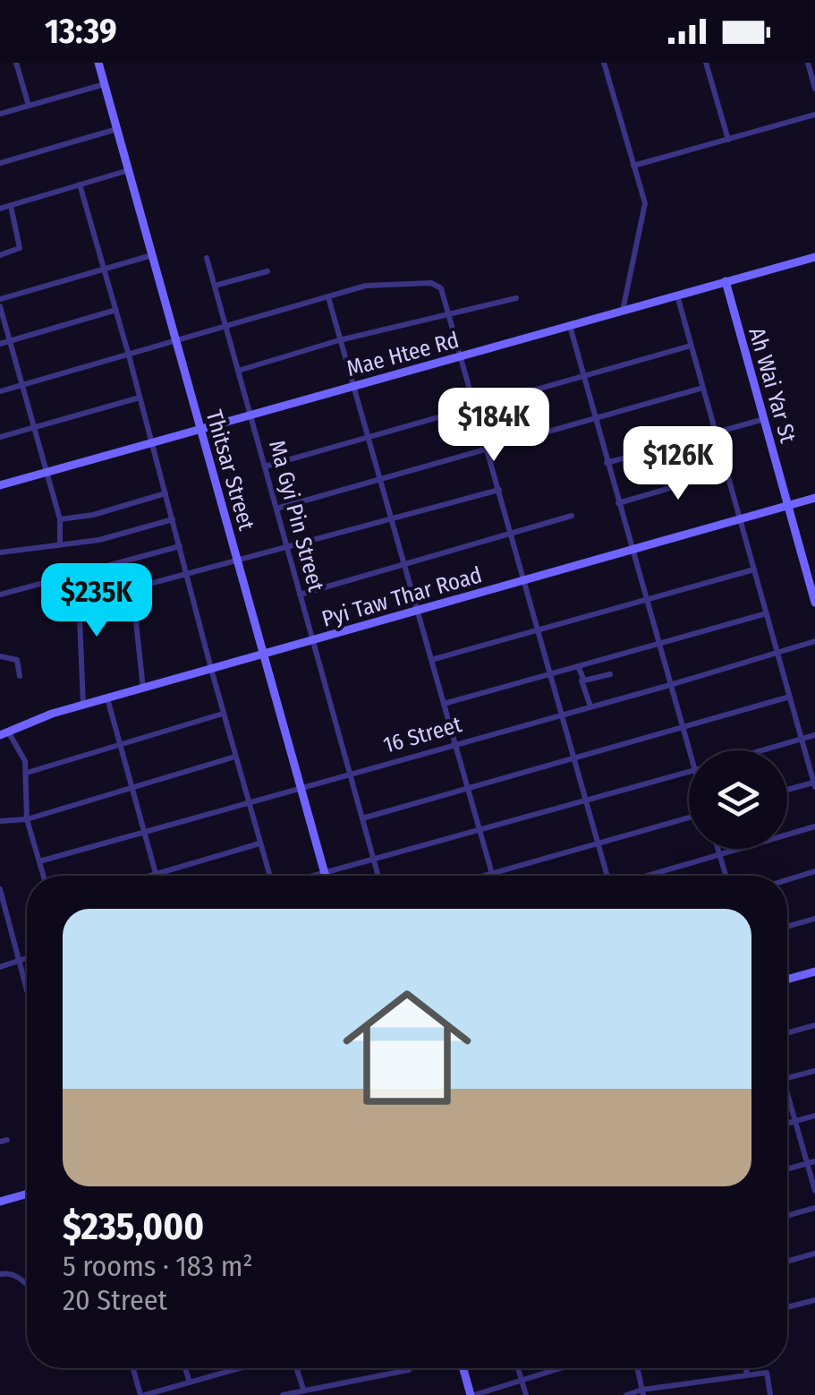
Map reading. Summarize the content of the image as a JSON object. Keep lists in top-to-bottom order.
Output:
{
  "streets": {
    "street": [
      "Mae Htee Rd",
      "Ah Wai Yar St",
      "Thitsar Street",
      "Ma Gyi Pin Street",
      "Pyi Taw Thar Road",
      "16 Street"
    ]
  },
  "crossings": [
    ["Mae Htee Rd", "Ah Wai Yar St"],
    ["Mae Htee Rd", "Thitsar Street"],
    ["Mae Htee Rd", "Ma Gyi Pin Street"],
    ["Ah Wai Yar St", "Pyi Taw Thar Road"],
    ["Thitsar Street", "Pyi Taw Thar Road"],
    ["Thitsar Street", "16 Street"],
    ["Ma Gyi Pin Street", "Pyi Taw Thar Road"],
    ["Ma Gyi Pin Street", "16 Street"]
  ],
  "page": {
    "status": "13:39",
    "price": ["$184K", "$126K", "$235K"],
    "list": [
      {
        "name": "$235,000",
        "note": "5 rooms · 183 m² · 20 Street"
      }
    ]
  }
}
